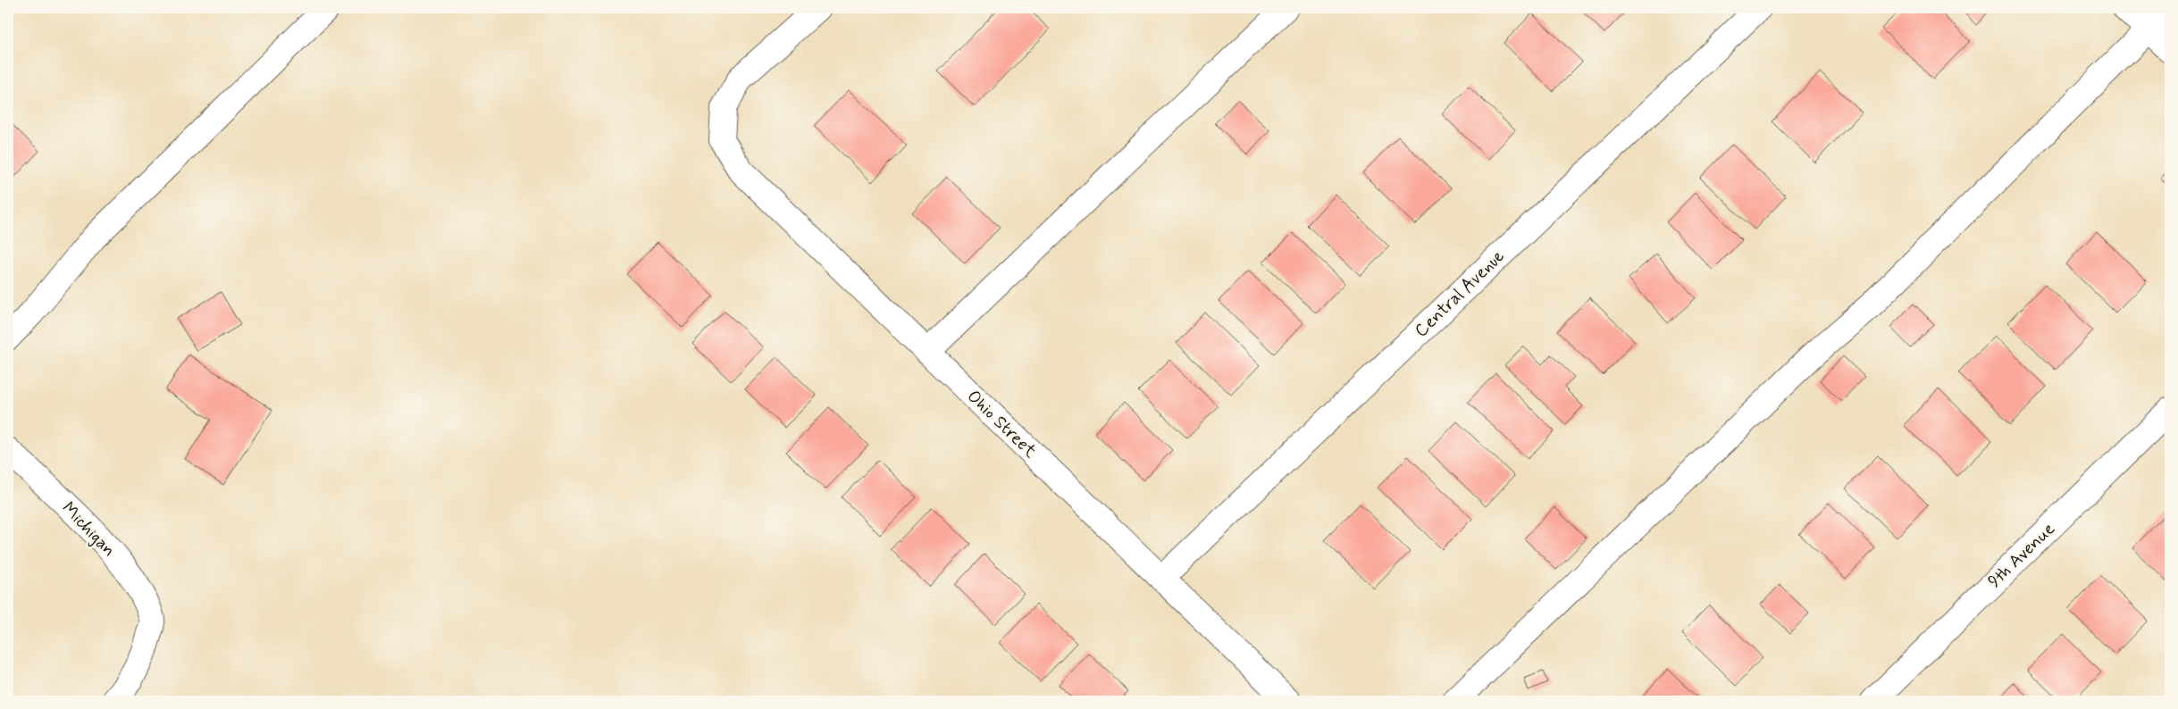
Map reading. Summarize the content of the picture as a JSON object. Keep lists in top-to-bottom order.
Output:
{
  "streets": {
    "street": [
      "Central Avenue",
      "Ohio Street",
      "Michigan",
      "9th Avenue"
    ]
  },
  "crossings": [
    ["Central Avenue", "Ohio Street"]
  ]
}
